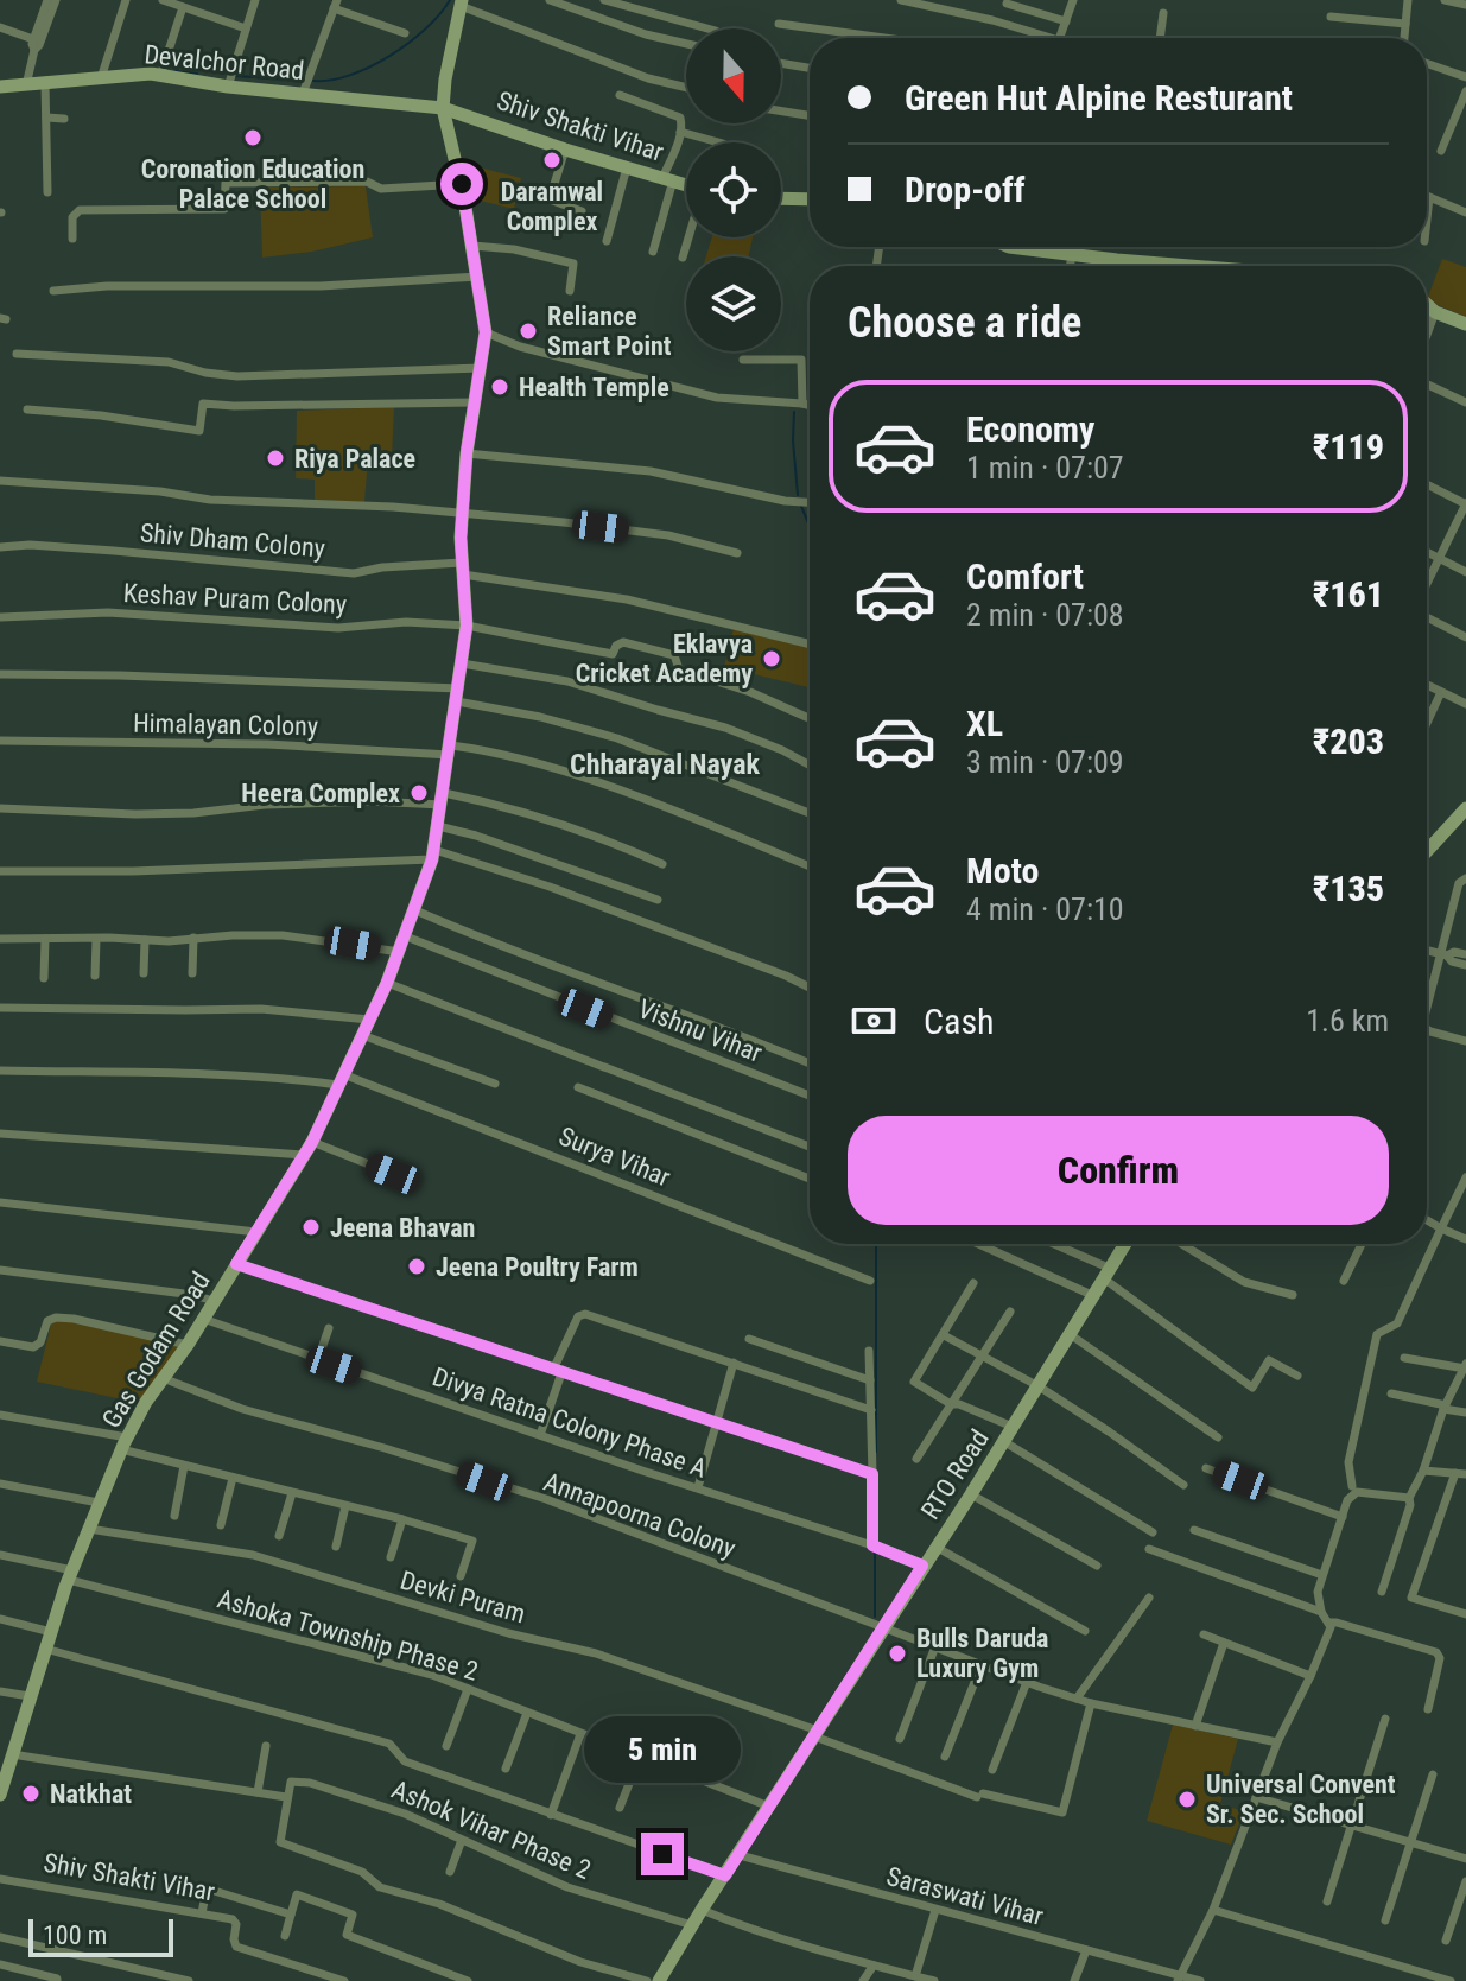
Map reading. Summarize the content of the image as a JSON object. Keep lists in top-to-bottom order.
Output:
{
  "streets": {
    "main road": [
      "Devalchor Road",
      "Shiv Shakti Vihar",
      "Gas Godam Road",
      "RTO Road"
    ],
    "street": [
      "Shiv Dham Colony",
      "Keshav Puram Colony",
      "Himalayan Colony",
      "Vishnu Vihar",
      "Surya Vihar",
      "Divya Ratna Colony Phase A",
      "Annapoorna Colony",
      "Devki Puram",
      "Ashoka Township Phase 2",
      "Ashok Vihar Phase 2",
      "Saraswati Vihar"
    ]
  },
  "crossings": [
    ["Devalchor Road", "Shiv Shakti Vihar"],
    ["Devalchor Road", "Gas Godam Road"],
    ["Shiv Shakti Vihar", "Gas Godam Road"],
    ["Shiv Dham Colony", "Gas Godam Road"],
    ["Keshav Puram Colony", "Gas Godam Road"],
    ["Himalayan Colony", "Gas Godam Road"],
    ["Vishnu Vihar", "Gas Godam Road"],
    ["Surya Vihar", "Gas Godam Road"],
    ["Gas Godam Road", "Divya Ratna Colony Phase A"],
    ["Gas Godam Road", "Annapoorna Colony"],
    ["Gas Godam Road", "Devki Puram"],
    ["Gas Godam Road", "Ashoka Township Phase 2"],
    ["Divya Ratna Colony Phase A", "RTO Road"],
    ["RTO Road", "Annapoorna Colony"],
    ["RTO Road", "Devki Puram"],
    ["RTO Road", "Ashoka Township Phase 2"],
    ["RTO Road", "Ashok Vihar Phase 2"],
    ["RTO Road", "Saraswati Vihar"]
  ],
  "districts": ["Chharayal Nayak"],
  "places": [
    "Coronation Education Palace School",
    "Daramwal Complex",
    "Reliance Smart Point",
    "Health Temple",
    "Riya Palace",
    "Eklavya Cricket Academy",
    "Heera Complex",
    "Jeena Bhavan",
    "Jeena Poultry Farm",
    "Bulls Daruda Luxury Gym",
    "Natkhat",
    "Universal Convent Sr. Sec. School"
  ],
  "scale_bar": "100 m",
  "north": "bottom",
  "page": {
    "banner": ["Green Hut Alpine Resturant", "Drop-off"],
    "heading": "Choose a ride",
    "list": [
      {
        "name": "Economy",
        "note": "1 min · 07:07",
        "value": "₹119"
      },
      {
        "name": "Comfort",
        "note": "2 min · 07:08",
        "value": "₹161"
      },
      {
        "name": "XL",
        "note": "3 min · 07:09",
        "value": "₹203"
      },
      {
        "name": "Moto",
        "note": "4 min · 07:10",
        "value": "₹135"
      }
    ],
    "pay": ["Cash", "1.6 km"],
    "buttons": "Confirm",
    "bubble": "5 min",
    "scale": "100 m"
  }
}
